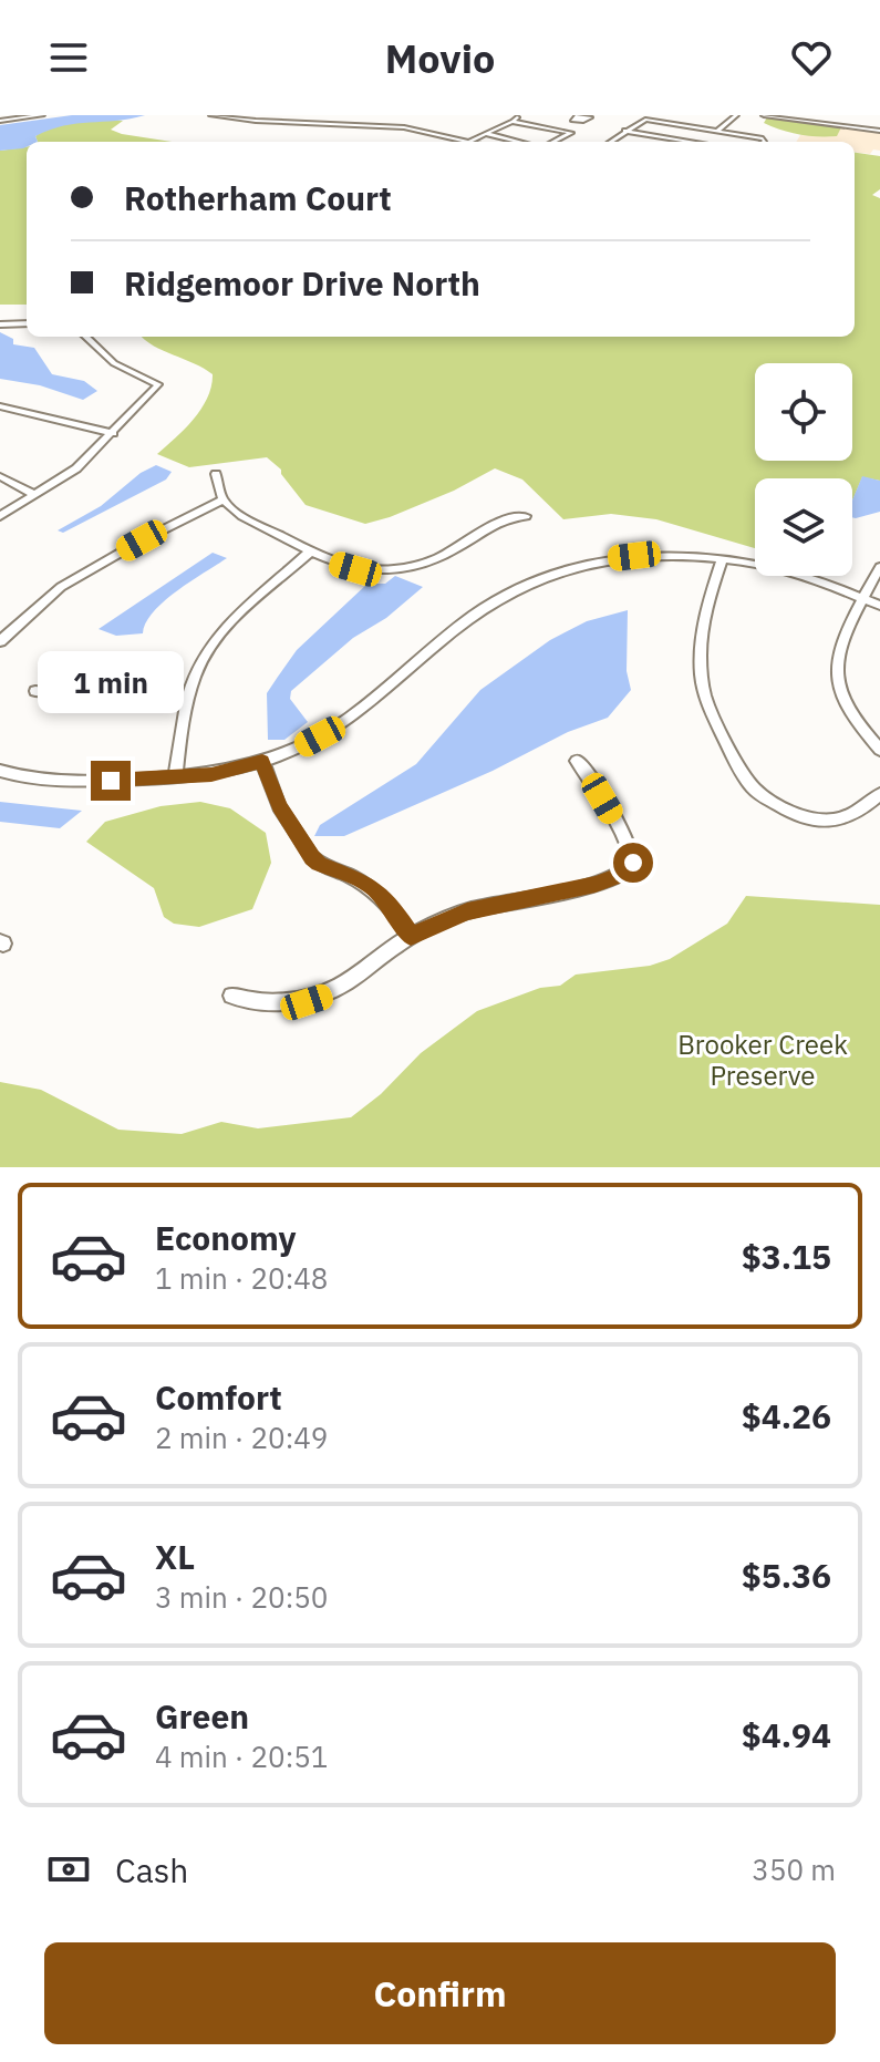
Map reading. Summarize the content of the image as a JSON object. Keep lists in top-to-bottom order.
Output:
{
  "parks": ["Brooker Creek Preserve"],
  "page": {
    "header": "Movio",
    "banner": ["Rotherham Court", "Ridgemoor Drive North"],
    "bubble": "1 min",
    "list": [
      {
        "name": "Economy",
        "note": "1 min · 20:48",
        "value": "$3.15"
      },
      {
        "name": "Comfort",
        "note": "2 min · 20:49",
        "value": "$4.26"
      },
      {
        "name": "XL",
        "note": "3 min · 20:50",
        "value": "$5.36"
      },
      {
        "name": "Green",
        "note": "4 min · 20:51",
        "value": "$4.94"
      }
    ],
    "pay": ["Cash", "350 m"],
    "buttons": "Confirm"
  }
}
